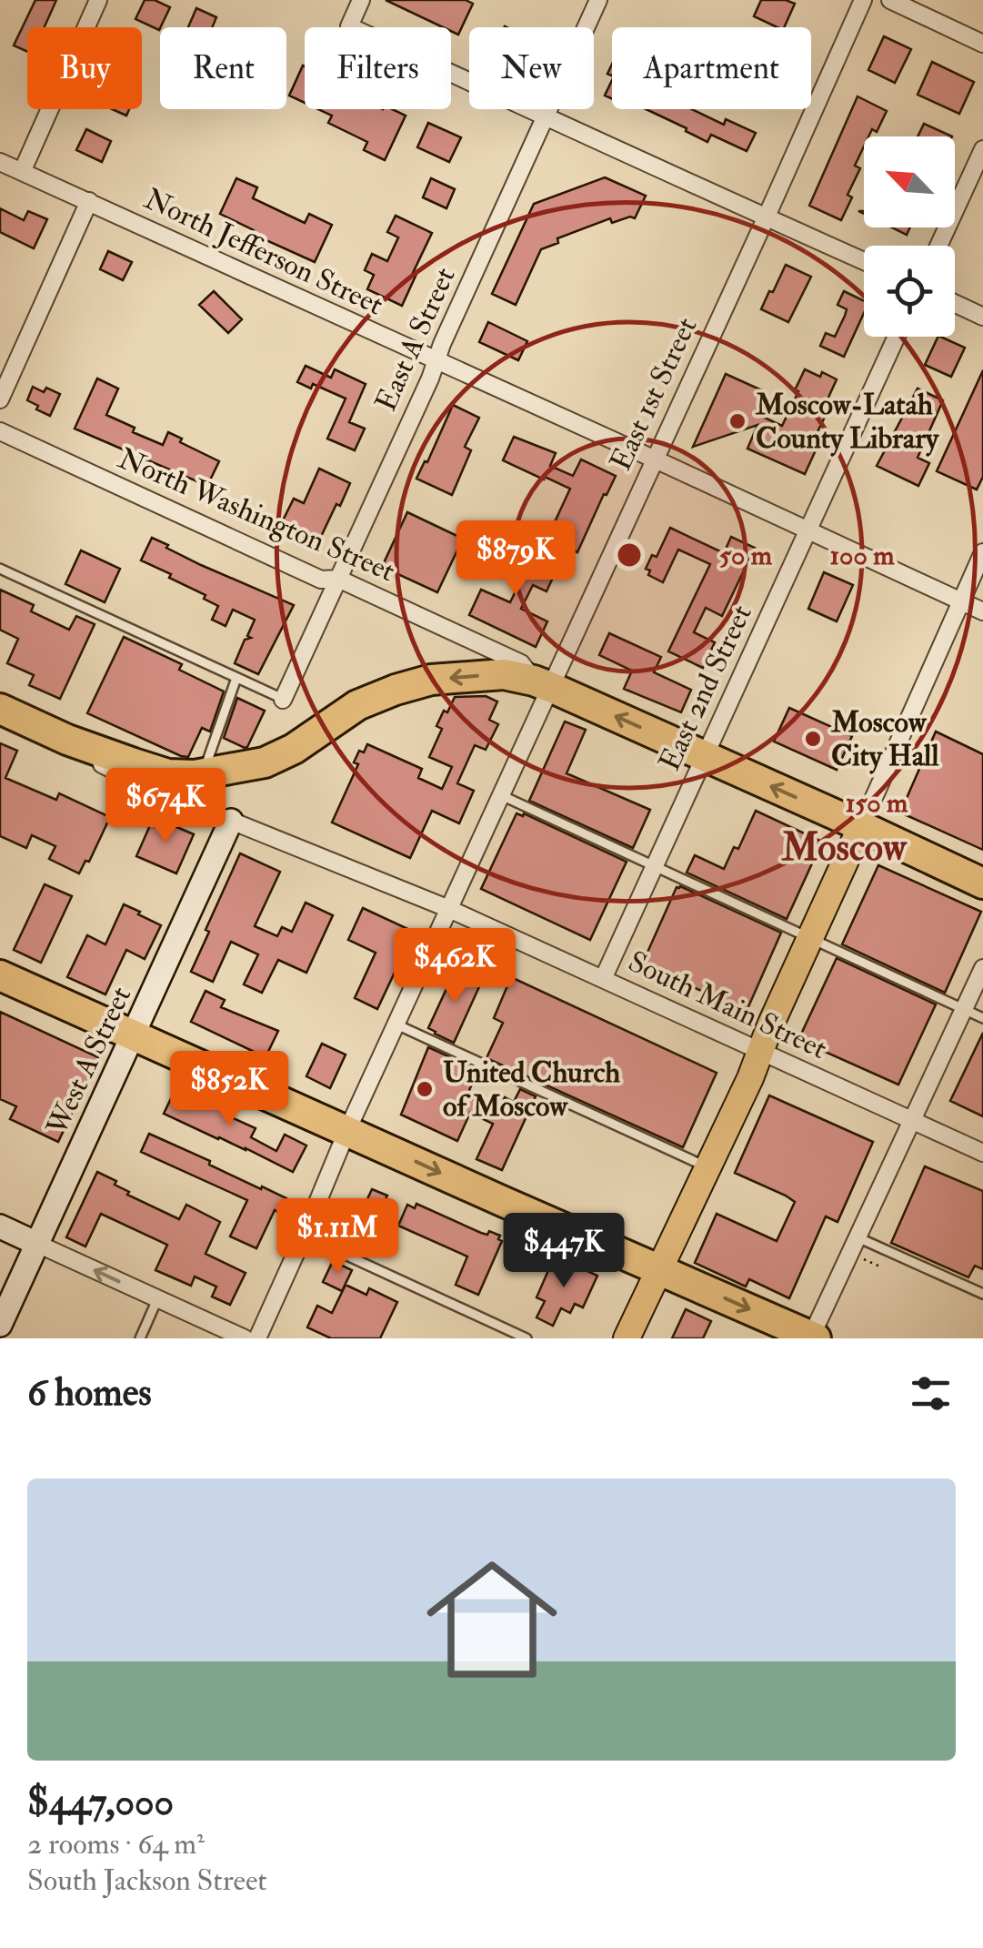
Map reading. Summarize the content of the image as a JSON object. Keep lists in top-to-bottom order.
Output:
{
  "streets": {
    "street": [
      "North Jefferson Street",
      "East A Street",
      "East 1st Street",
      "North Washington Street",
      "East 2nd Street",
      "South Main Street",
      "West A Street"
    ]
  },
  "crossings": [
    ["North Jefferson Street", "East A Street"],
    ["North Jefferson Street", "East 1st Street"],
    ["North Jefferson Street", "East 2nd Street"],
    ["East A Street", "North Washington Street"],
    ["East 1st Street", "North Washington Street"],
    ["East 1st Street", "South Main Street"],
    ["East 2nd Street", "South Main Street"],
    ["South Main Street", "West A Street"]
  ],
  "districts": ["Moscow"],
  "places": ["Moscow-Latah County Library", "Moscow City Hall", "United Church of Moscow"],
  "north": "top left",
  "page": {
    "chip": [
      "Buy",
      "Rent",
      "Filters",
      "New",
      "Apartment"
    ],
    "price": [
      "$879K",
      "$674K",
      "$462K",
      "$852K",
      "$1.11M",
      "$447K"
    ],
    "heading": "6 homes",
    "list": [
      {
        "name": "$447,000",
        "note": "2 rooms · 64 m² · South Jackson Street"
      }
    ]
  },
  "rings": ["50 m", "100 m", "150 m"]
}
